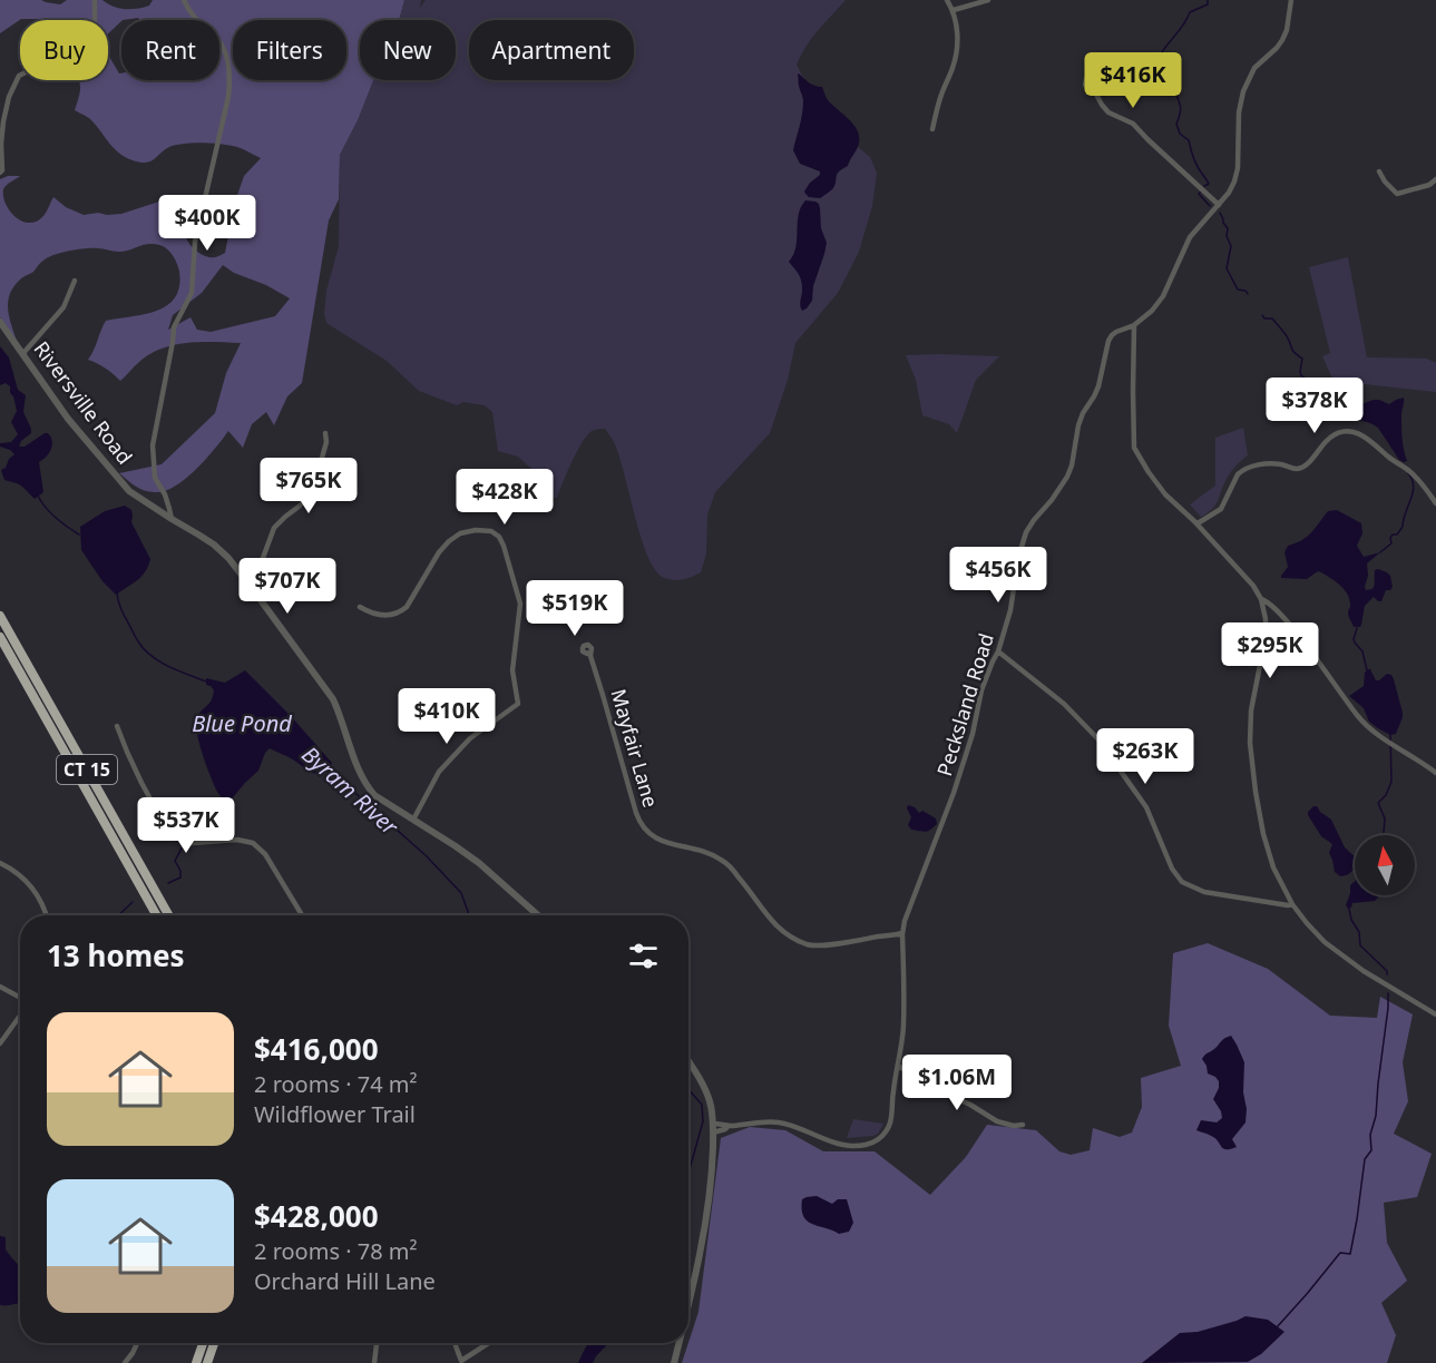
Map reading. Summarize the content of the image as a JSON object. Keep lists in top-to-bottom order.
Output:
{
  "streets": {
    "highway": ["CT 15"],
    "street": ["Riversville Road", "Pecksland Road", "Mayfair Lane"]
  },
  "crossings": [
    ["Pecksland Road", "Mayfair Lane"]
  ],
  "water": ["Blue Pond", "Byram River"],
  "north": "top",
  "page": {
    "chip": [
      "Buy",
      "Rent",
      "Filters",
      "New",
      "Apartment"
    ],
    "price": [
      "$416K",
      "$400K",
      "$378K",
      "$765K",
      "$428K",
      "$456K",
      "$707K",
      "$519K",
      "$295K",
      "$410K",
      "$263K",
      "$537K",
      "$1.06M"
    ],
    "heading": "13 homes",
    "list": [
      {
        "name": "$416,000",
        "note": "2 rooms · 74 m² · Wildflower Trail"
      },
      {
        "name": "$428,000",
        "note": "2 rooms · 78 m² · Orchard Hill Lane"
      }
    ]
  }
}
